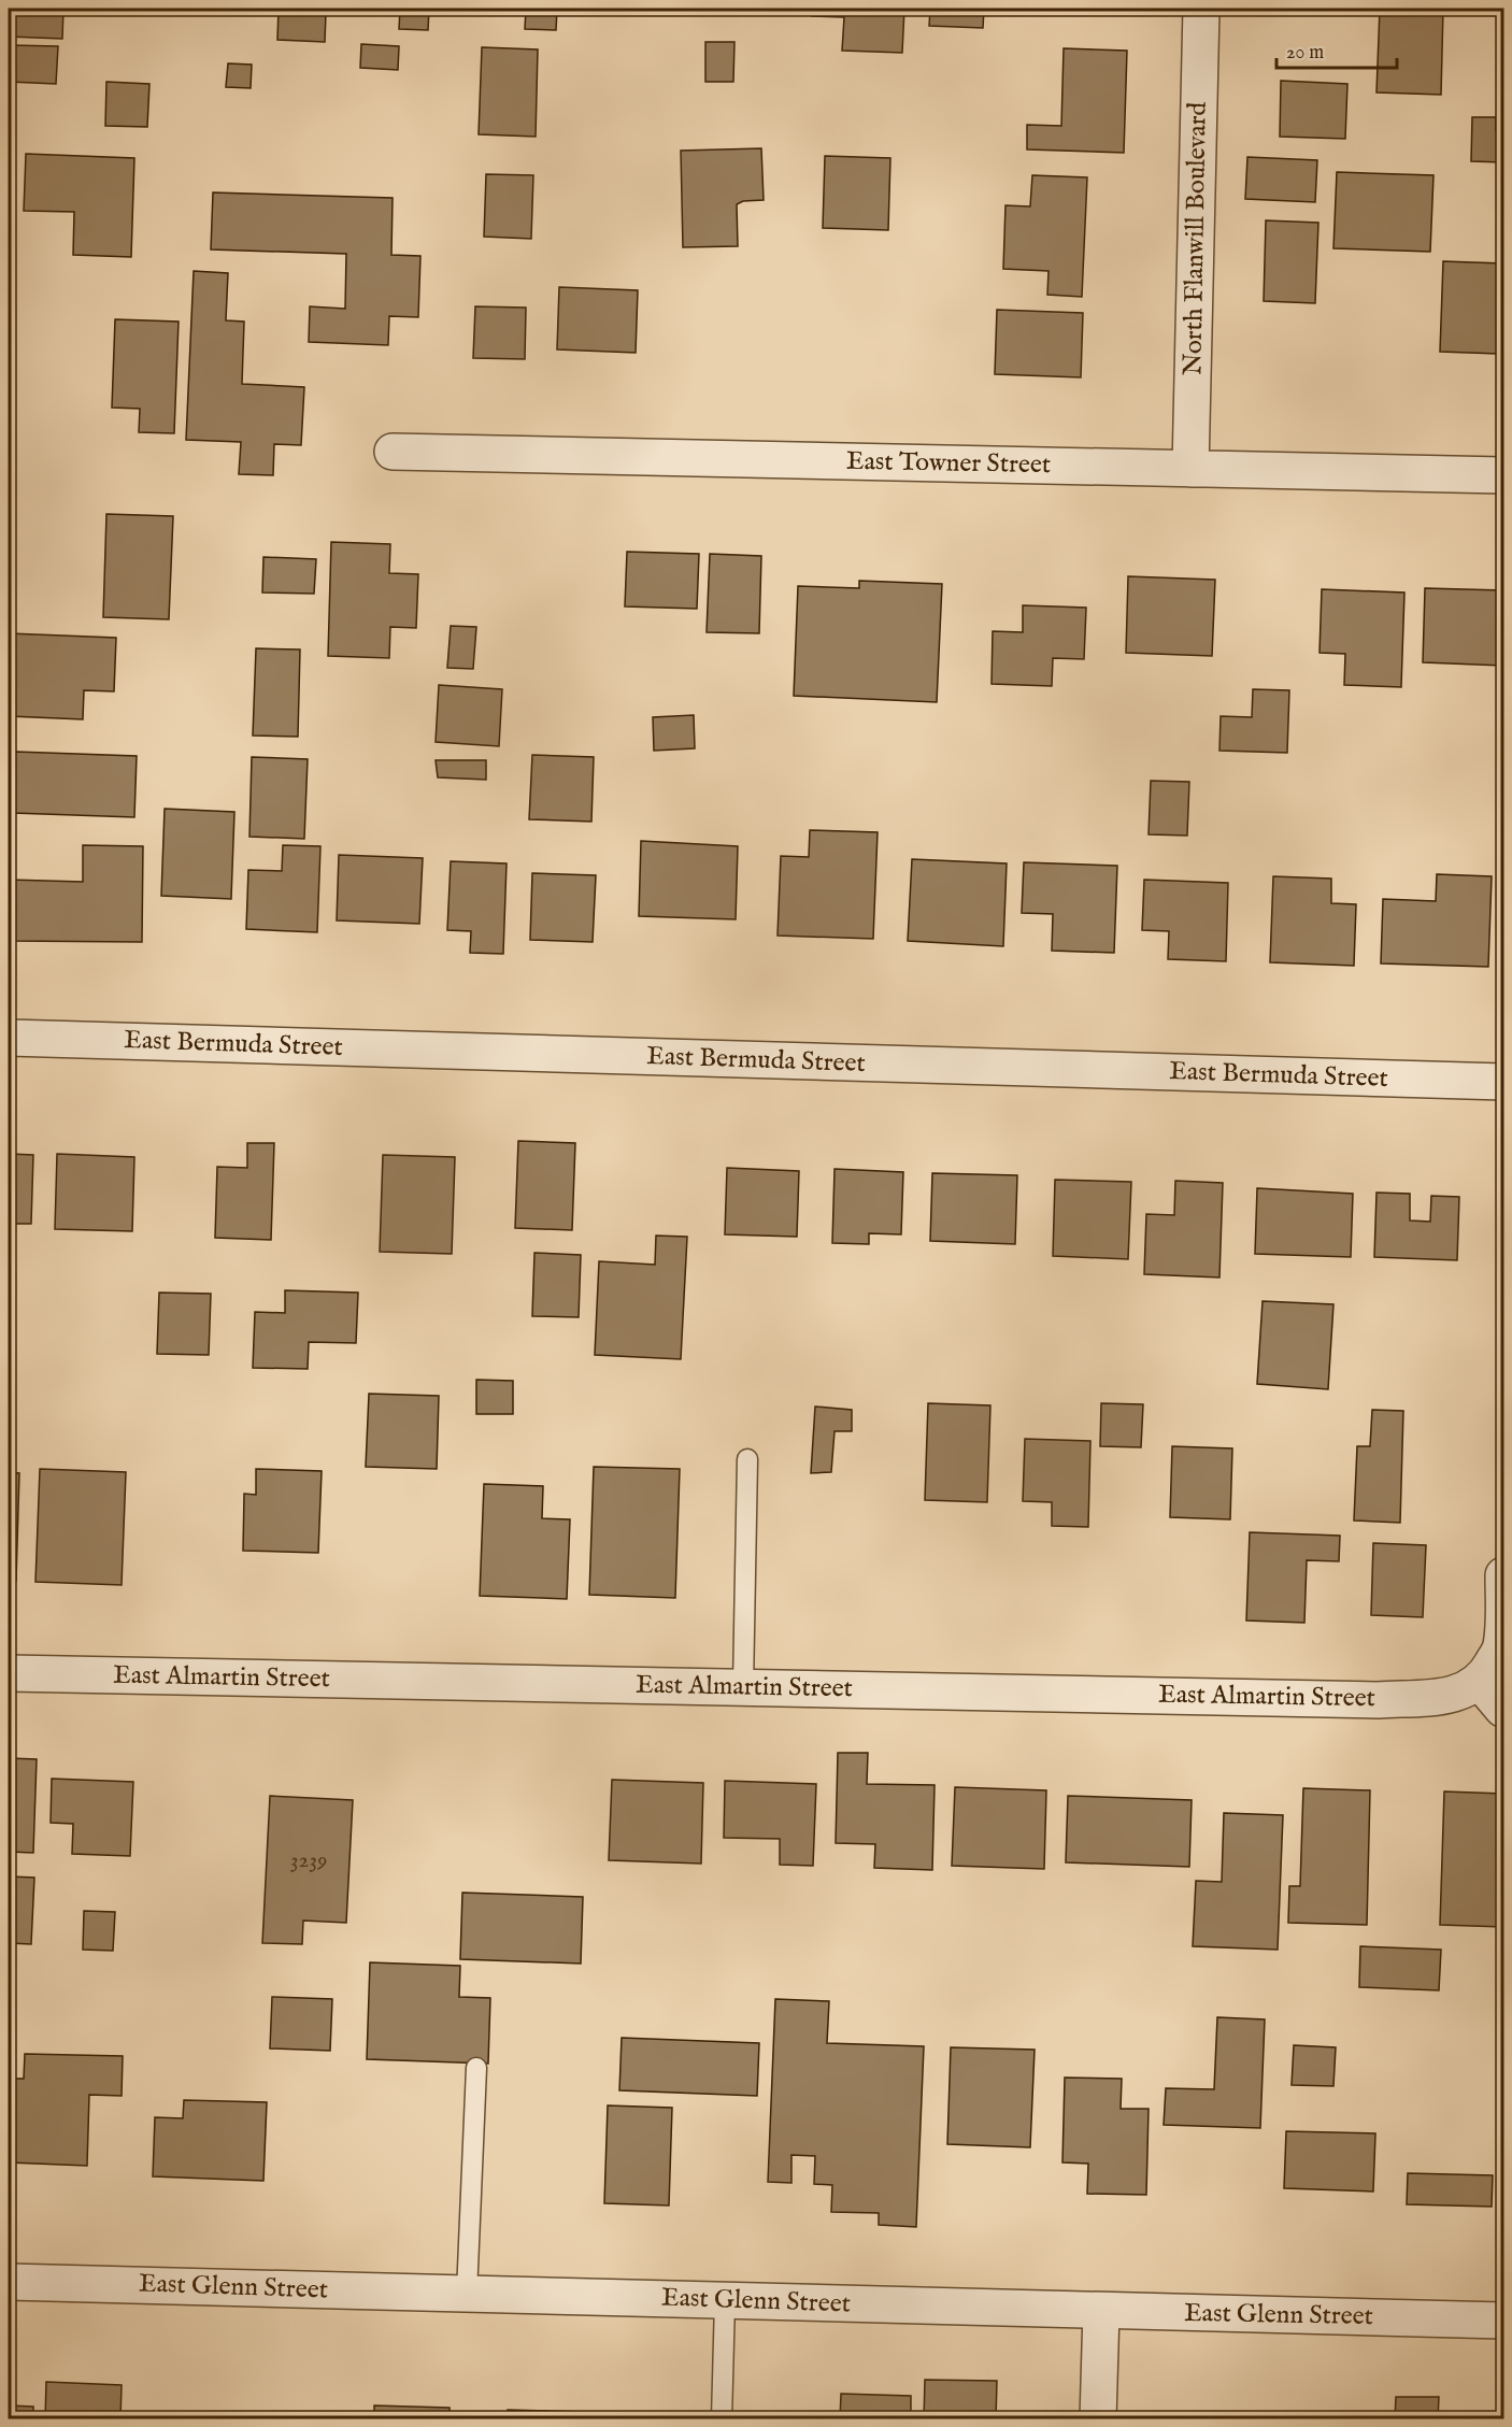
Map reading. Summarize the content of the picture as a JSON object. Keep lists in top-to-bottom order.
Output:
{
  "streets": {
    "street": [
      "North Flanwill Boulevard",
      "East Towner Street",
      "East Bermuda Street",
      "East Almartin Street",
      "East Glenn Street"
    ]
  },
  "crossings": [
    ["North Flanwill Boulevard", "East Towner Street"]
  ],
  "house_numbers": ["3239"],
  "scale_bar": "20 m"
}
